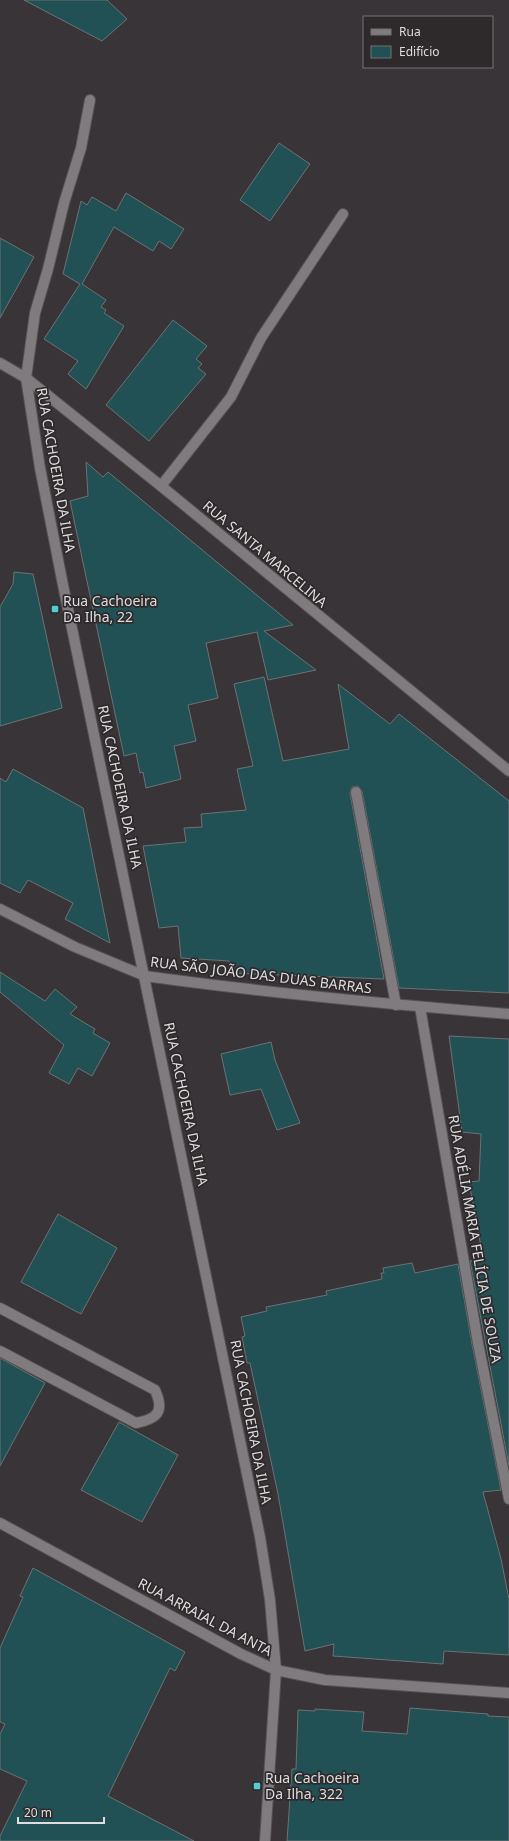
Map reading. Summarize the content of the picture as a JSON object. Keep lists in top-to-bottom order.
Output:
{
  "streets": {
    "street": [
      "RUA CACHOEIRA DA ILHA",
      "RUA SANTA MARCELINA",
      "RUA SÃO JOÃO DAS DUAS BARRAS",
      "RUA ADÉLIA MARIA FELÍCIA DE SOUZA",
      "RUA ARRAIAL DA ANTA"
    ]
  },
  "crossings": [
    ["RUA CACHOEIRA DA ILHA", "RUA SANTA MARCELINA"],
    ["RUA CACHOEIRA DA ILHA", "RUA SÃO JOÃO DAS DUAS BARRAS"],
    ["RUA CACHOEIRA DA ILHA", "RUA ARRAIAL DA ANTA"],
    ["RUA SÃO JOÃO DAS DUAS BARRAS", "RUA ADÉLIA MARIA FELÍCIA DE SOUZA"]
  ],
  "places": {
    "transit": ["Rua Cachoeira Da Ilha, 22", "Rua Cachoeira Da Ilha, 322"]
  },
  "legend": ["Rua", "Edifício"],
  "scale_bar": "20 m"
}
